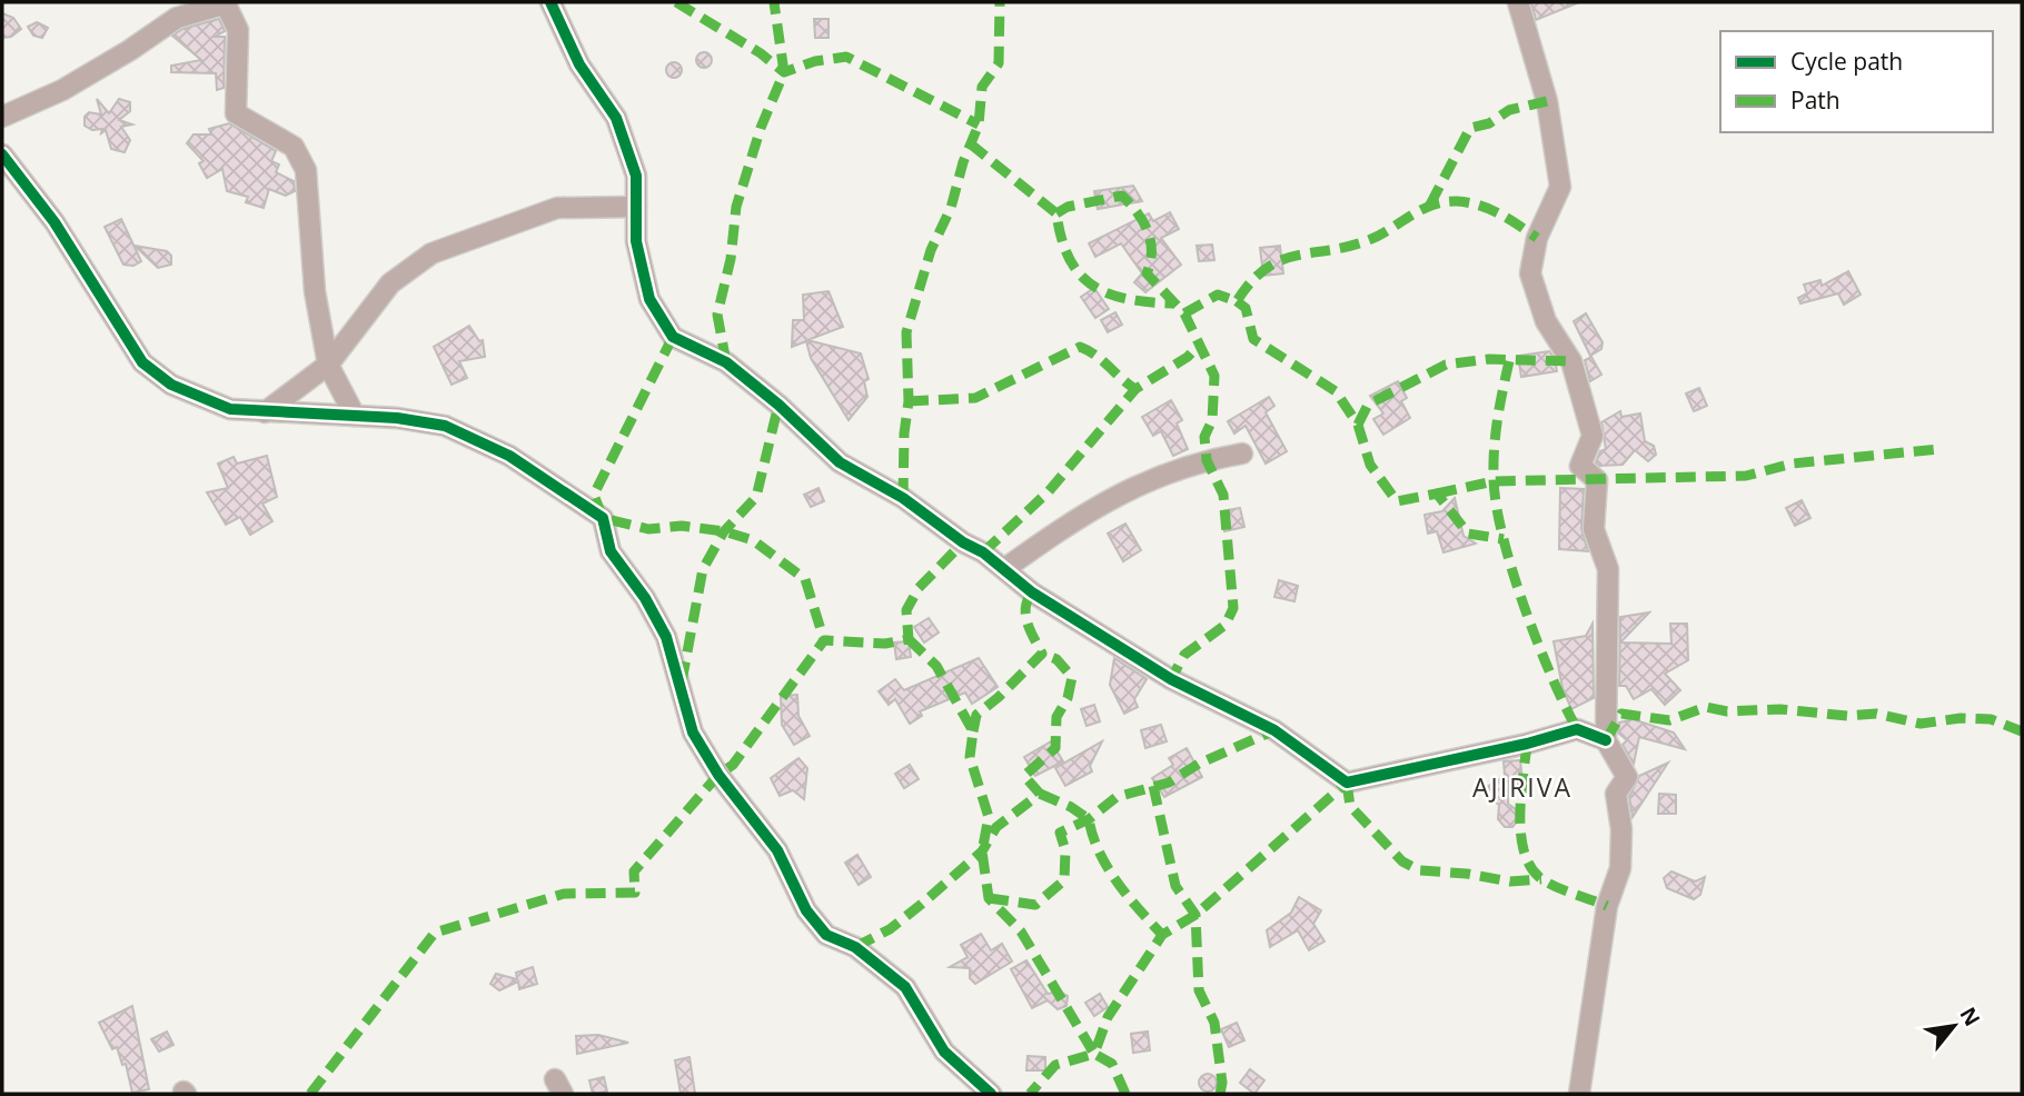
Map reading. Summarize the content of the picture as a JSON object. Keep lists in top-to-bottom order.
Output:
{
  "districts": ["AJIRIVA"],
  "legend": ["Cycle path", "Path"],
  "north": "top right"
}
